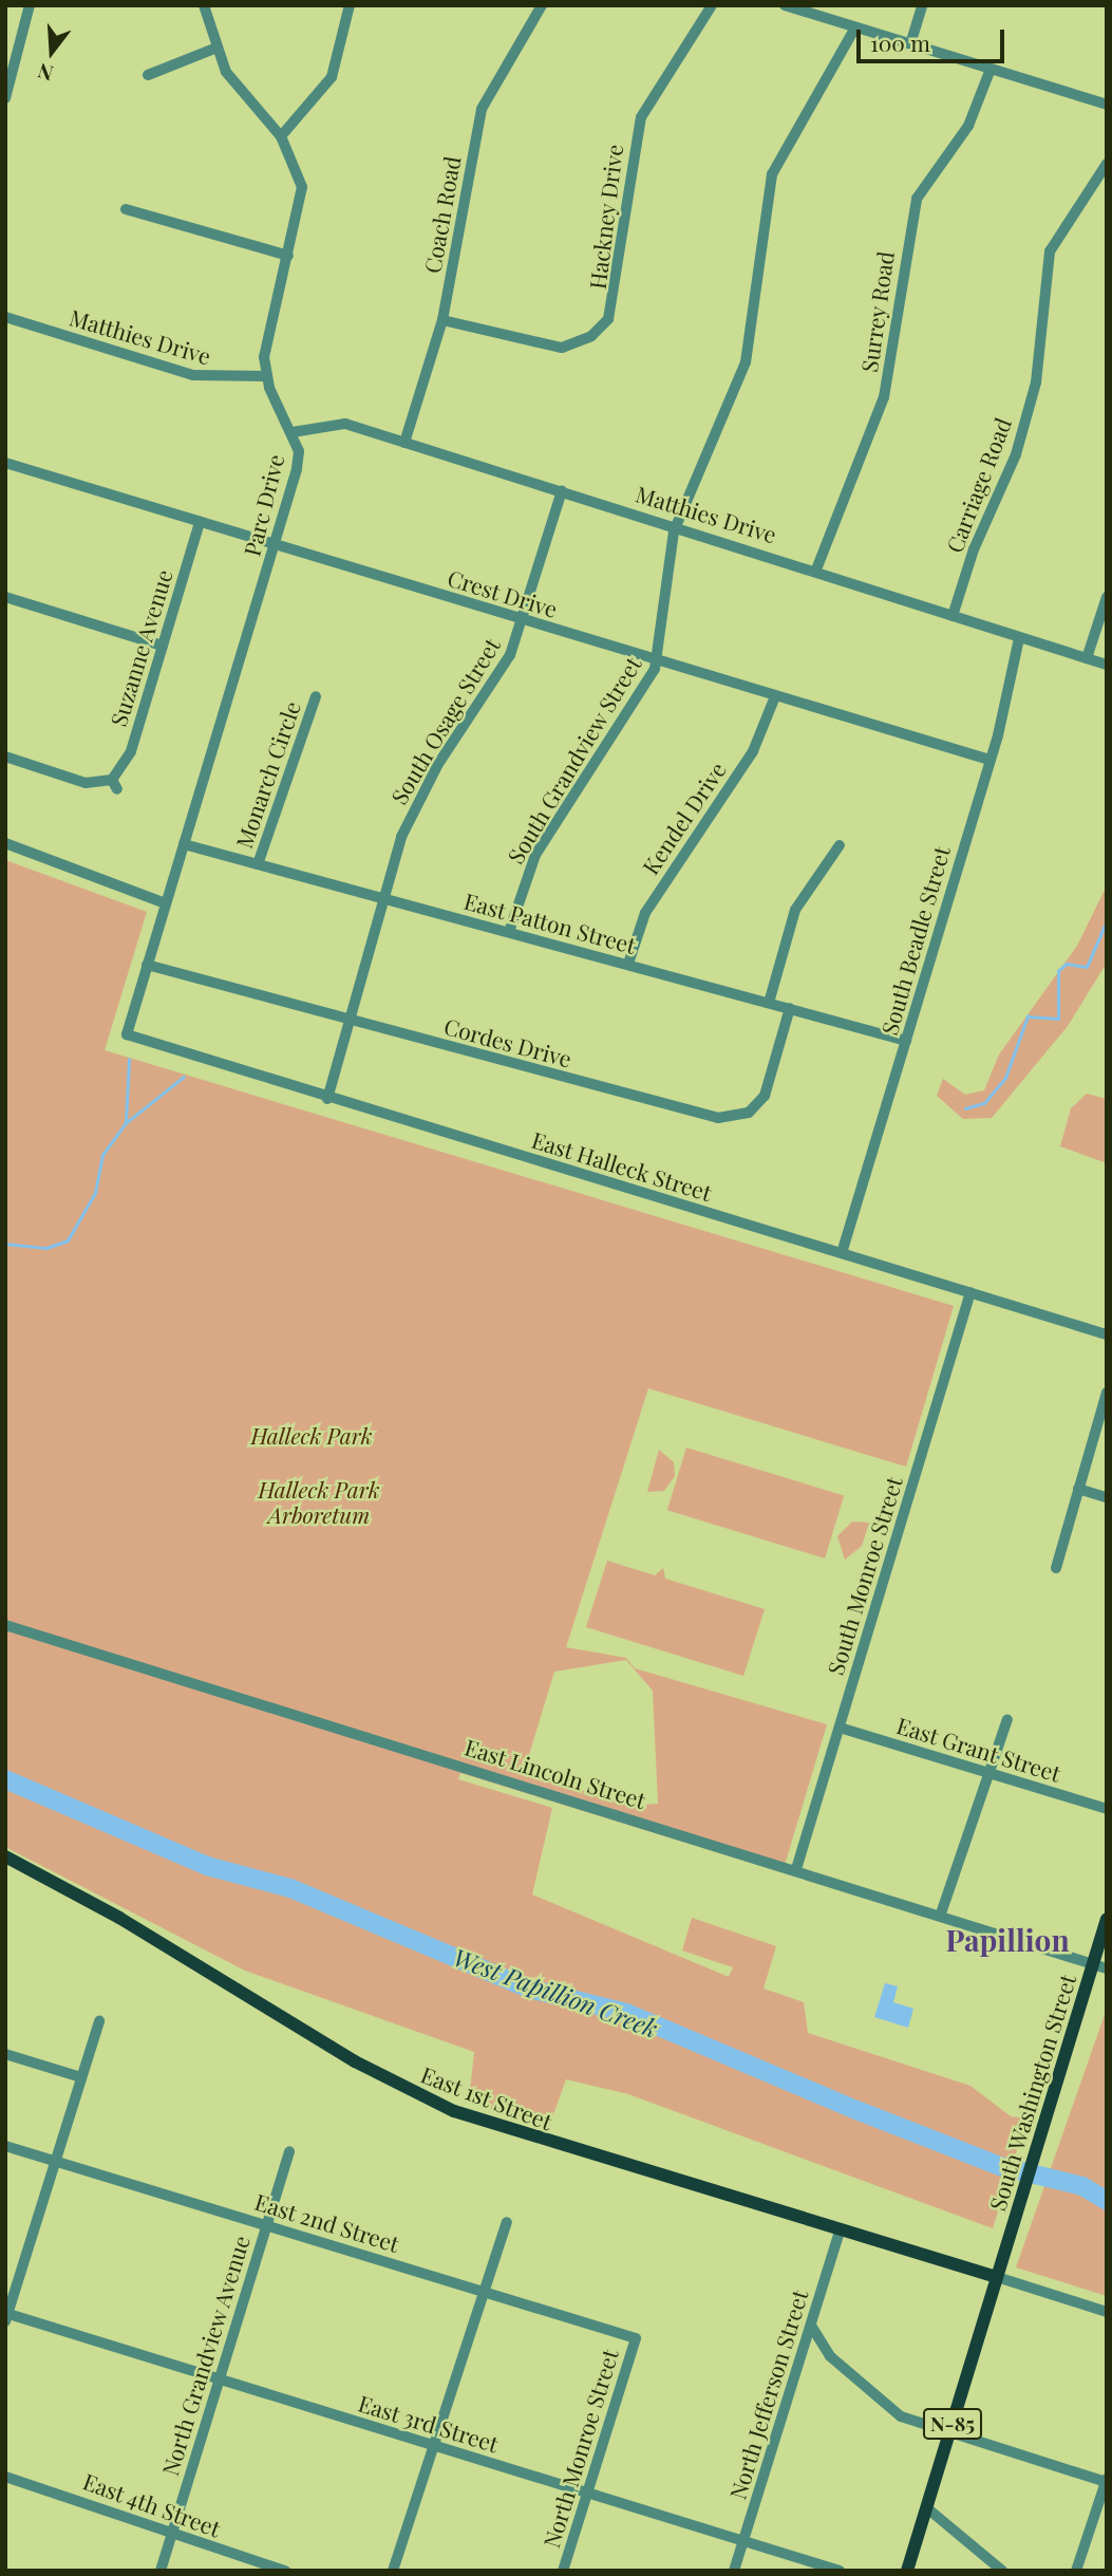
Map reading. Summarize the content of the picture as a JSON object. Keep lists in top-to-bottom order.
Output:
{
  "streets": {
    "main road": ["South Washington Street", "East 1st Street", "N-85"],
    "street": [
      "Coach Road",
      "Hackney Drive",
      "Surrey Road",
      "Matthies Drive",
      "Carriage Road",
      "Parc Drive",
      "Crest Drive",
      "Suzanne Avenue",
      "South Osage Street",
      "South Grandview Street",
      "Monarch Circle",
      "Kendel Drive",
      "East Patton Street",
      "South Beadle Street",
      "Cordes Drive",
      "East Halleck Street",
      "South Monroe Street",
      "East Grant Street",
      "East Lincoln Street",
      "East 2nd Street",
      "North Grandview Avenue",
      "North Jefferson Street",
      "East 3rd Street",
      "North Monroe Street",
      "East 4th Street"
    ]
  },
  "crossings": [
    ["Coach Road", "Hackney Drive"],
    ["Coach Road", "Matthies Drive"],
    ["Surrey Road", "Matthies Drive"],
    ["Matthies Drive", "Carriage Road"],
    ["Matthies Drive", "Parc Drive"],
    ["Matthies Drive", "South Osage Street"],
    ["Matthies Drive", "South Grandview Street"],
    ["Matthies Drive", "South Beadle Street"],
    ["Parc Drive", "Crest Drive"],
    ["Parc Drive", "East Patton Street"],
    ["Parc Drive", "Cordes Drive"],
    ["Parc Drive", "East Halleck Street"],
    ["Crest Drive", "Suzanne Avenue"],
    ["Crest Drive", "South Osage Street"],
    ["Crest Drive", "South Grandview Street"],
    ["Crest Drive", "Kendel Drive"],
    ["Crest Drive", "South Beadle Street"],
    ["South Osage Street", "East Patton Street"],
    ["South Osage Street", "Cordes Drive"],
    ["South Osage Street", "East Halleck Street"],
    ["South Grandview Street", "East Patton Street"],
    ["Monarch Circle", "East Patton Street"],
    ["Kendel Drive", "East Patton Street"],
    ["East Patton Street", "South Beadle Street"],
    ["East Patton Street", "Cordes Drive"],
    ["South Beadle Street", "East Halleck Street"],
    ["East Halleck Street", "South Monroe Street"],
    ["South Monroe Street", "East Grant Street"],
    ["South Monroe Street", "East Lincoln Street"],
    ["East Lincoln Street", "South Washington Street"],
    ["South Washington Street", "East 1st Street"],
    ["South Washington Street", "N-85"],
    ["East 1st Street", "North Jefferson Street"],
    ["East 1st Street", "N-85"],
    ["East 2nd Street", "North Grandview Avenue"],
    ["East 2nd Street", "North Monroe Street"],
    ["North Grandview Avenue", "East 3rd Street"],
    ["North Grandview Avenue", "East 4th Street"],
    ["North Jefferson Street", "East 3rd Street"],
    ["East 3rd Street", "North Monroe Street"]
  ],
  "districts": ["Papillion"],
  "water": ["West Papillion Creek"],
  "parks": ["Halleck Park", "Halleck Park Arboretum"],
  "scale_bar": "100 m",
  "north": "bottom"
}
